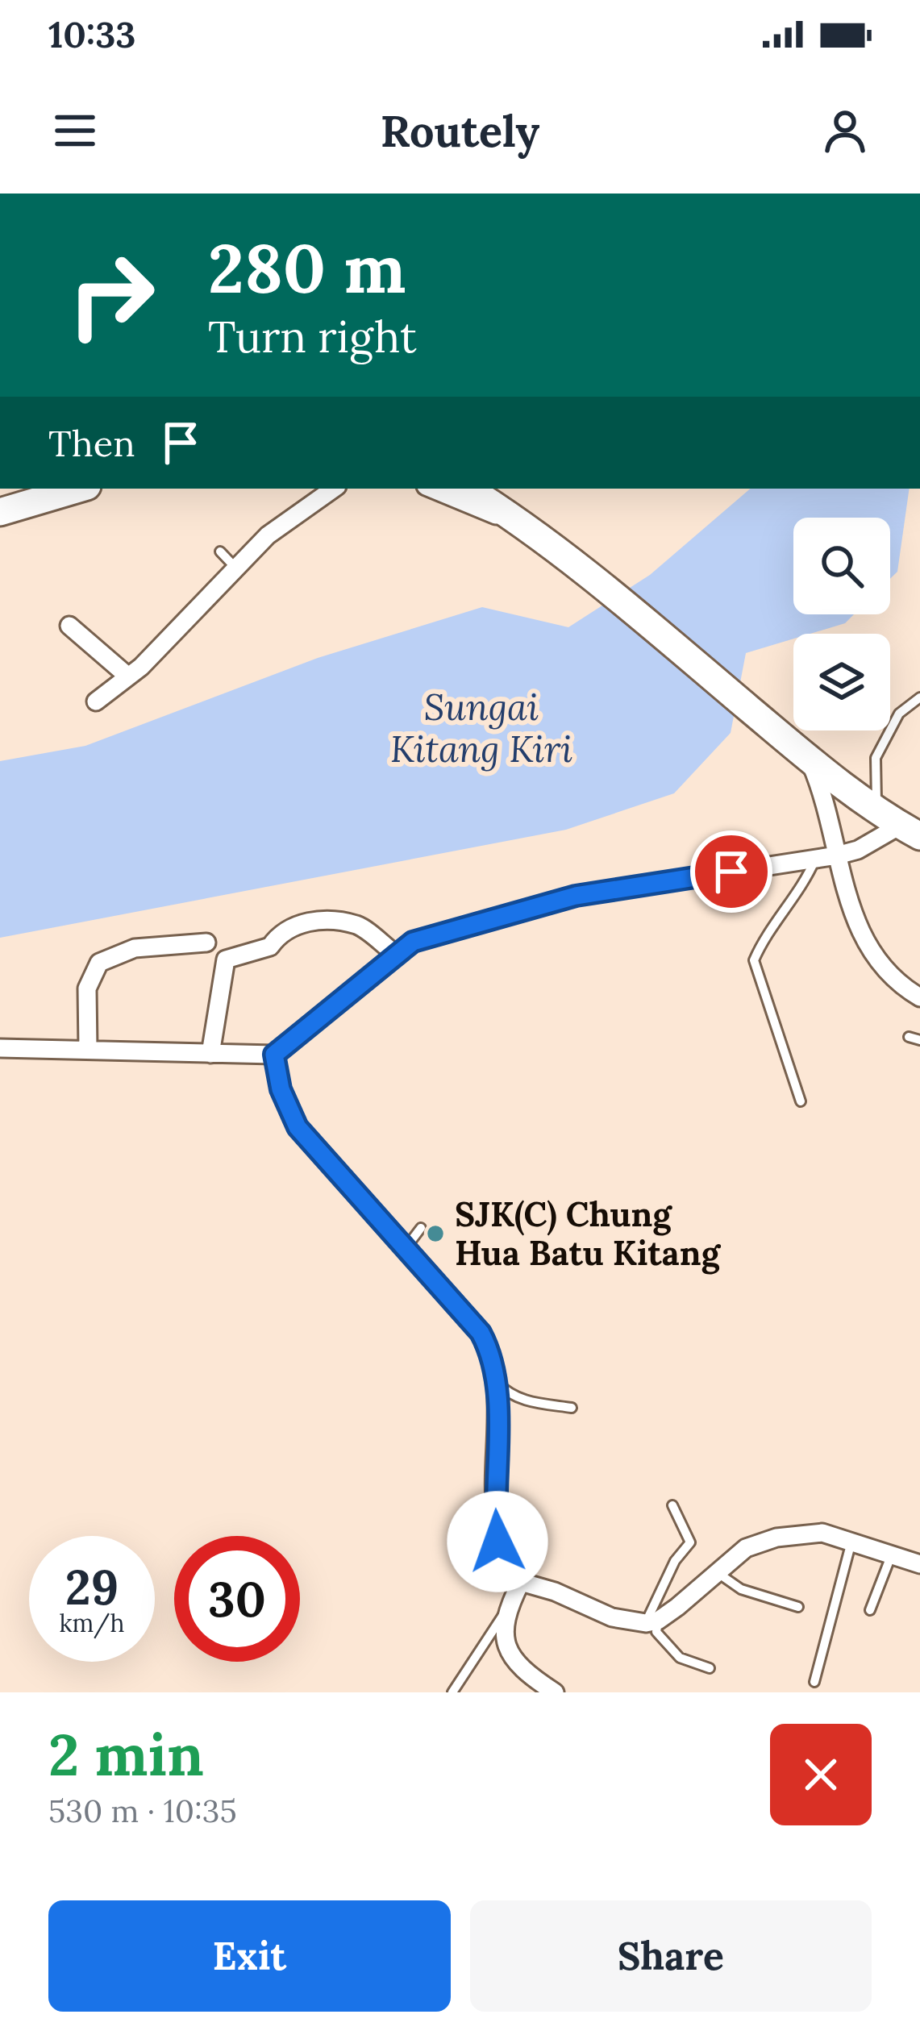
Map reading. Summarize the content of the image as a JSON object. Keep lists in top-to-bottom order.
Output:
{
  "water": ["Sungai Kitang Kiri"],
  "places": ["SJK(C) Chung Hua Batu Kitang"],
  "page": {
    "status": "10:33",
    "header": "Routely",
    "turn": ["280 m", "Turn right"],
    "then": "Then",
    "speed": "29 km/h",
    "limit": "30",
    "heading": ["2 min", "530 m · 10:35"],
    "buttons": ["Exit", "Share"]
  }
}
